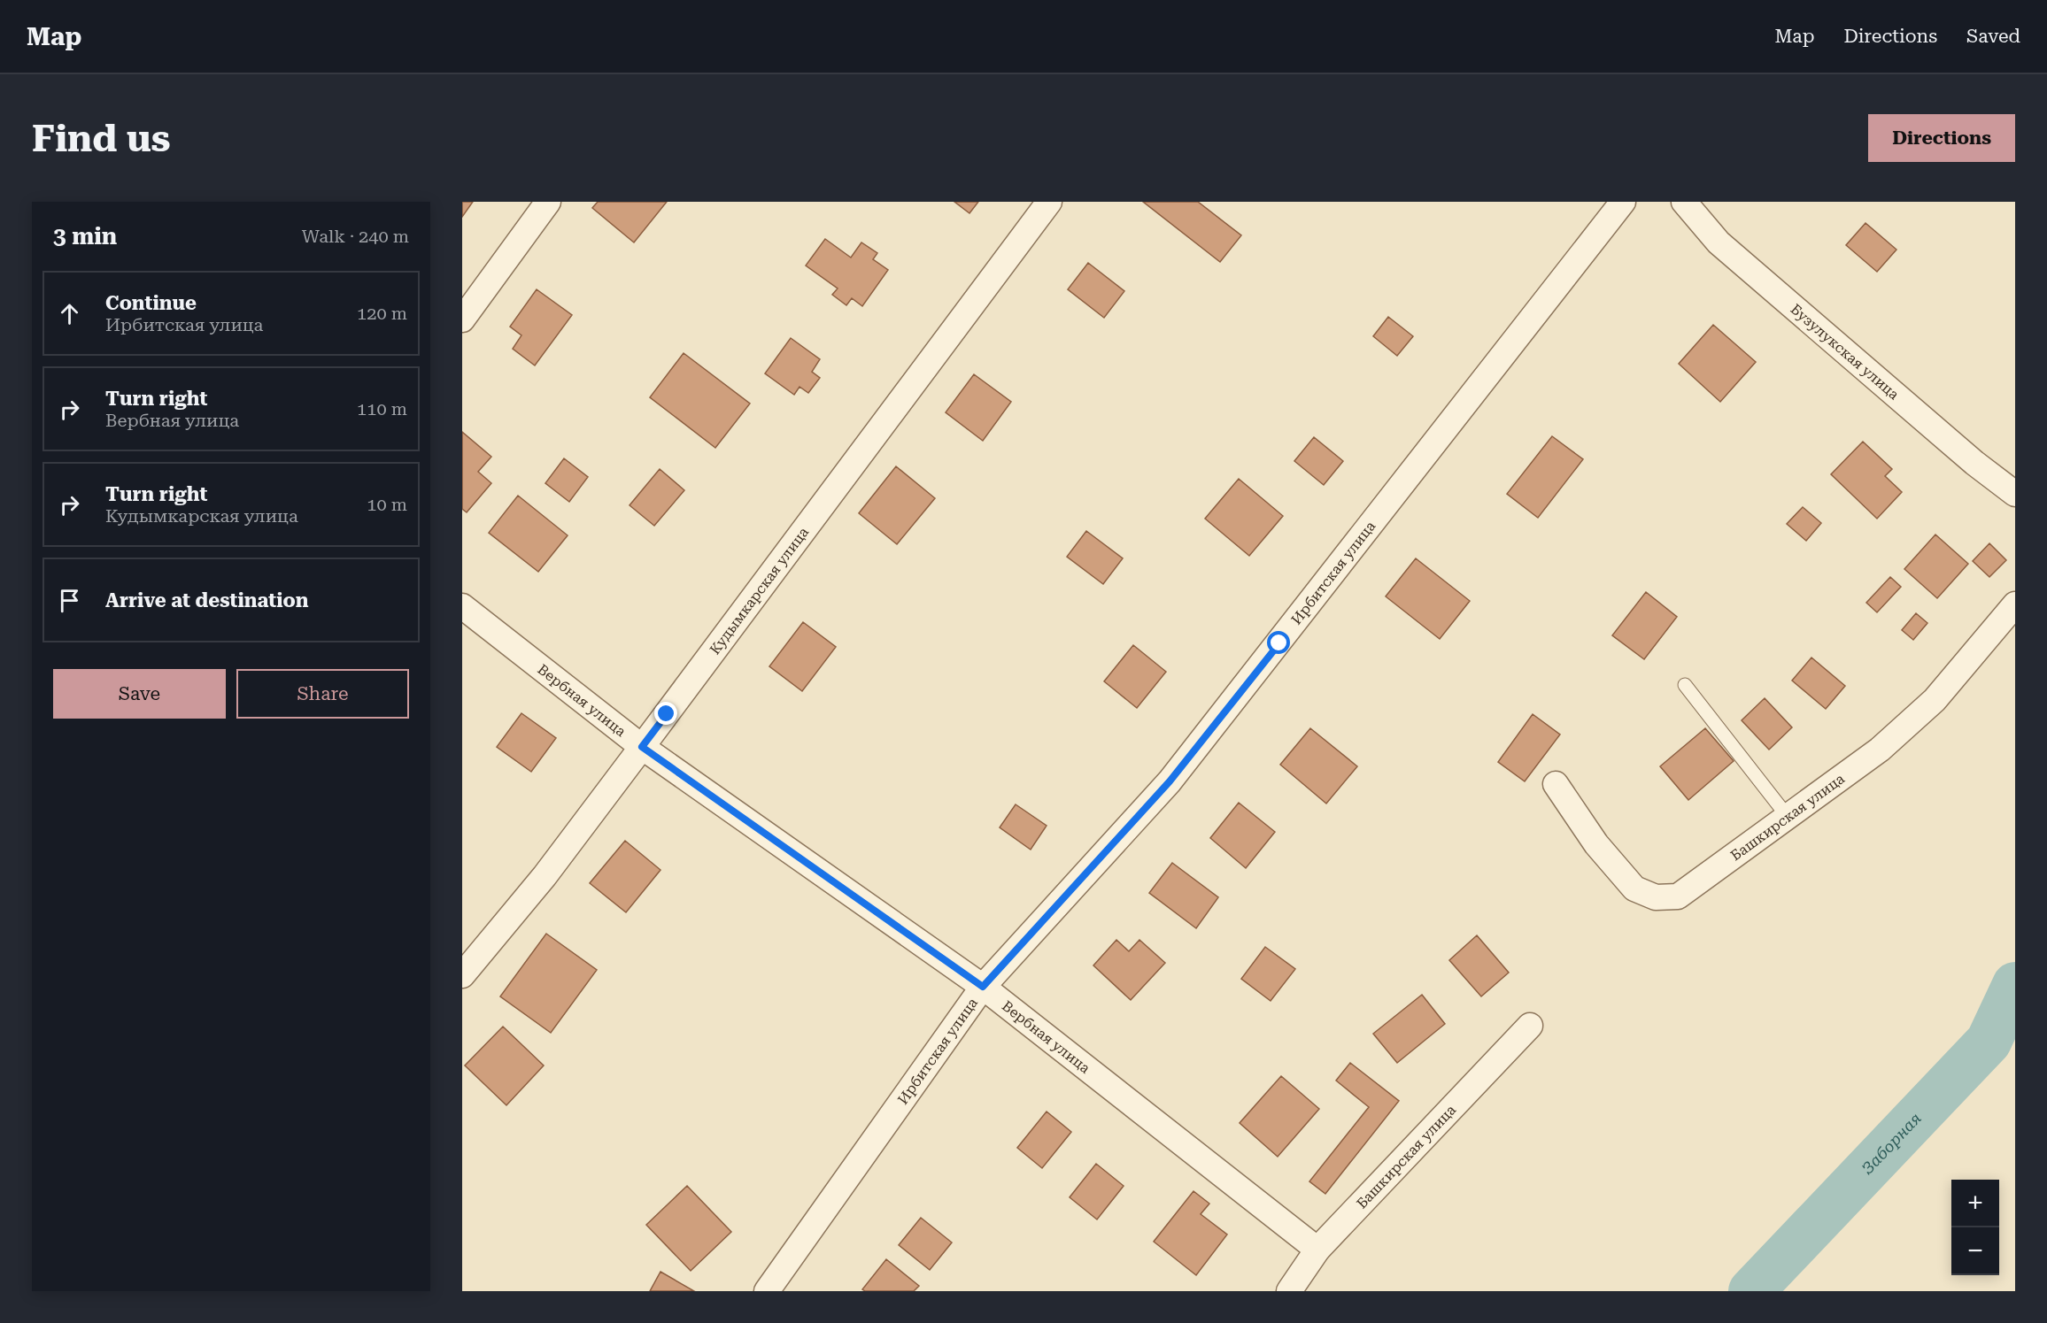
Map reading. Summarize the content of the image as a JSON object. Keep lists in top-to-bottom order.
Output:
{
  "streets": {
    "street": [
      "Бузулукская улица",
      "Ирбитская улица",
      "Кудымкарская улица",
      "Вербная улица",
      "Башкирская улица"
    ]
  },
  "crossings": [
    ["Ирбитская улица", "Вербная улица"],
    ["Кудымкарская улица", "Вербная улица"],
    ["Вербная улица", "Башкирская улица"]
  ],
  "water": ["Заборная"],
  "page": {
    "header": "Map",
    "nav": ["Map", "Directions", "Saved"],
    "buttons": [
      "Directions",
      ["Save", "Share"]
    ],
    "title": "Find us",
    "heading": ["3 min", "Walk · 240 m"],
    "list": [
      ["Continue", "Ирбитская улица", "120 m"],
      ["Turn right", "Вербная улица", "110 m"],
      ["Turn right", "Кудымкарская улица", "10 m"],
      "Arrive at destination"
    ],
    "map_buttons": ["+", "−"]
  }
}
